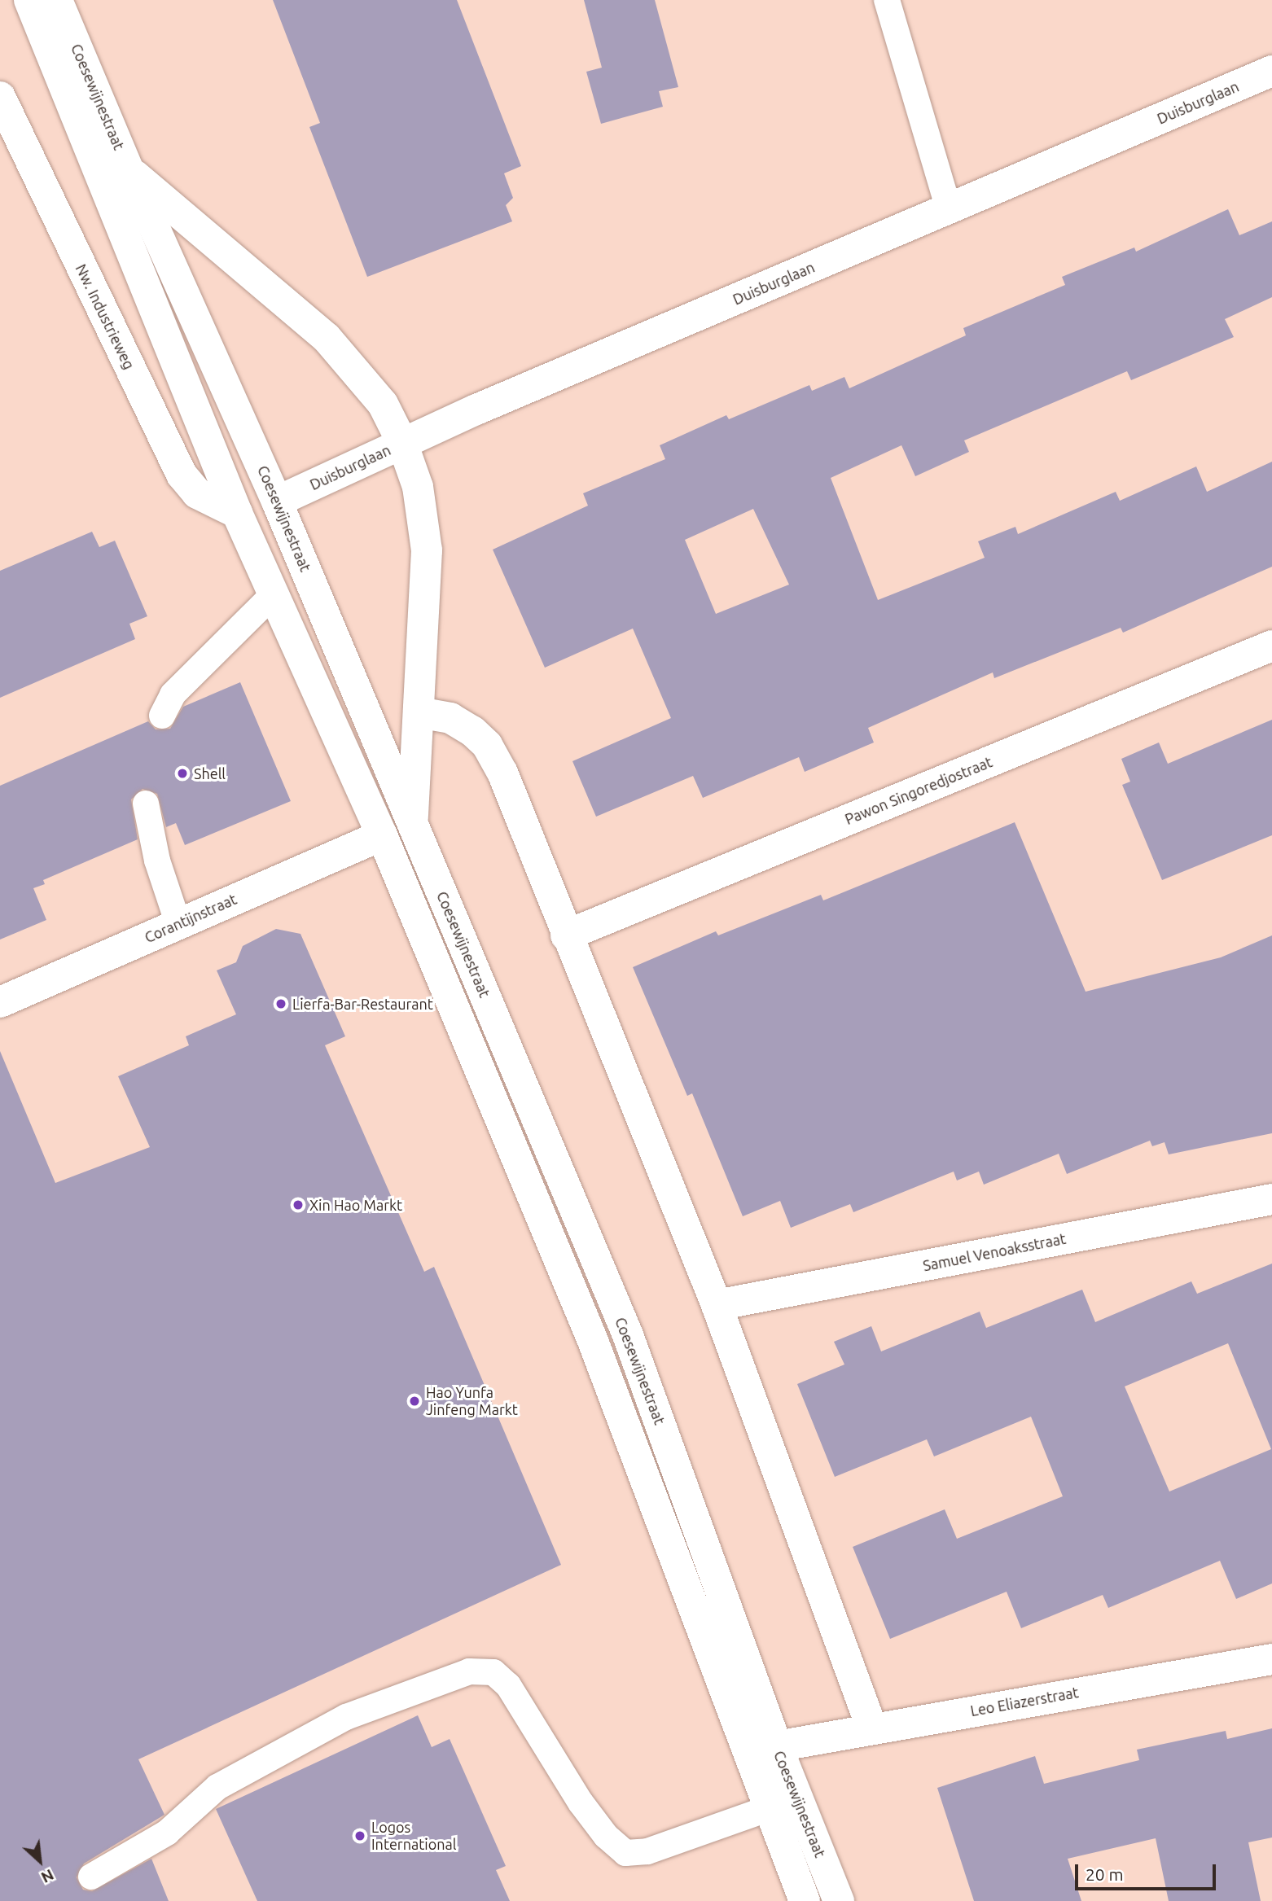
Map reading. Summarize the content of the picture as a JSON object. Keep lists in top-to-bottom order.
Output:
{
  "streets": {
    "street": [
      "Coesewijnestraat",
      "Duisburglaan",
      "Nw. Industrieweg",
      "Pawon Singoredjostraat",
      "Corantijnstraat",
      "Samuel Venoaksstraat",
      "Leo Eliazerstraat"
    ]
  },
  "crossings": [
    ["Coesewijnestraat", "Duisburglaan"],
    ["Coesewijnestraat", "Nw. Industrieweg"],
    ["Coesewijnestraat", "Corantijnstraat"],
    ["Coesewijnestraat", "Leo Eliazerstraat"]
  ],
  "places": [
    "Shell",
    "Lierfa-Bar-Restaurant",
    "Xin Hao Markt",
    "Hao Yunfa Jinfeng Markt",
    "Logos International"
  ],
  "scale_bar": "20 m",
  "north": "bottom right"
}
